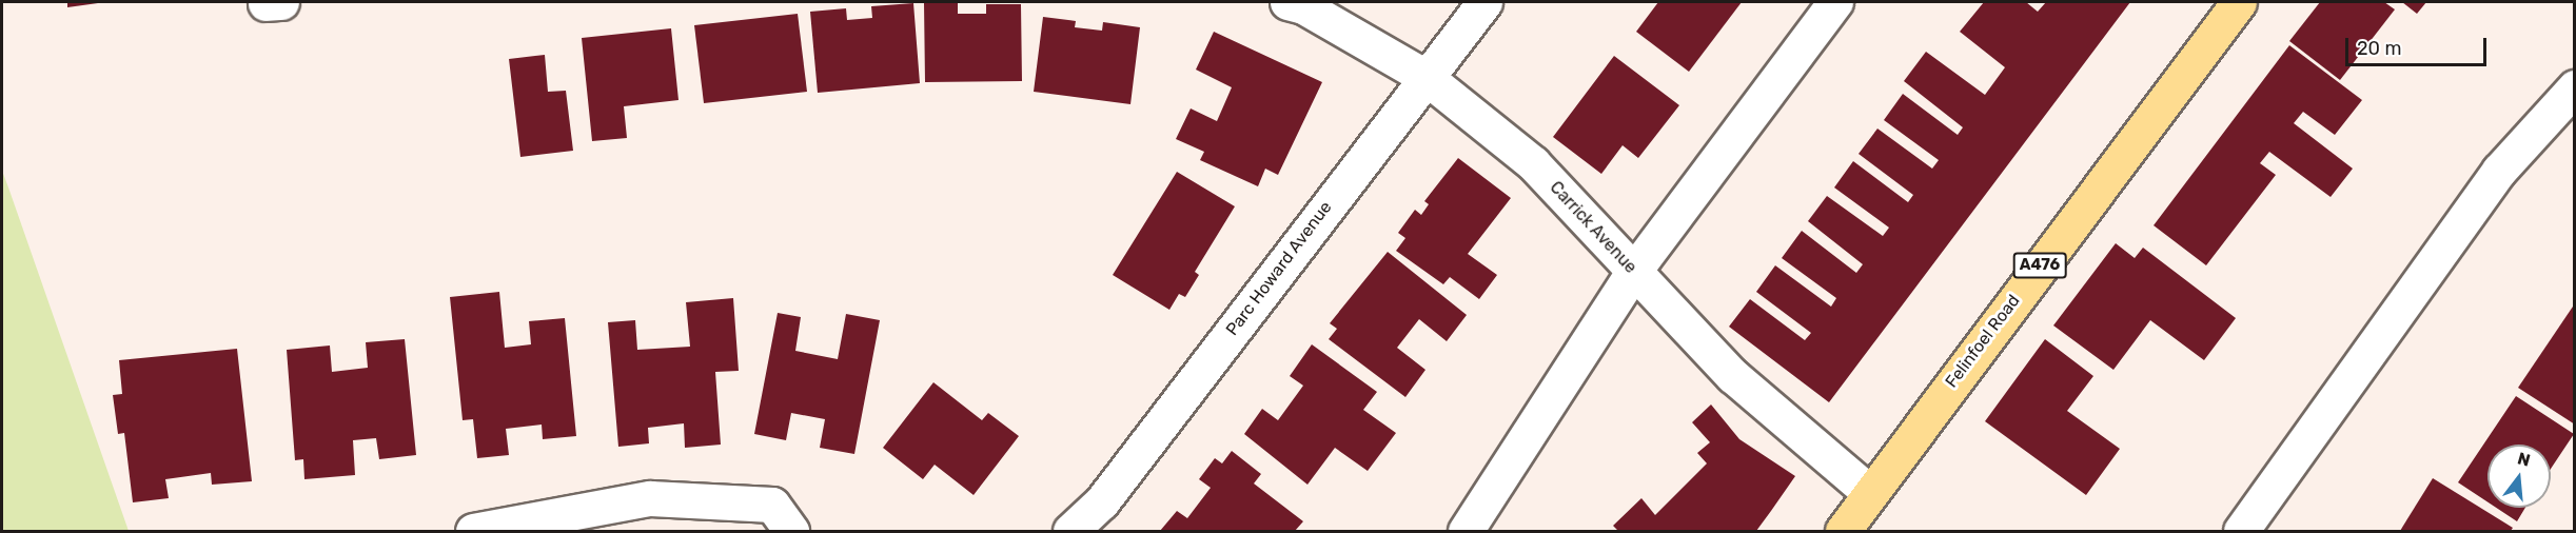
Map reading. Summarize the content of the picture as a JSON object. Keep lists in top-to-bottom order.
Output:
{
  "streets": {
    "main road": ["A476", "Felinfoel Road"],
    "street": ["Carrick Avenue", "Parc Howard Avenue"]
  },
  "crossings": [
    ["Carrick Avenue", "Parc Howard Avenue"],
    ["Carrick Avenue", "Felinfoel Road"]
  ],
  "scale_bar": "20 m",
  "north": "top"
}
